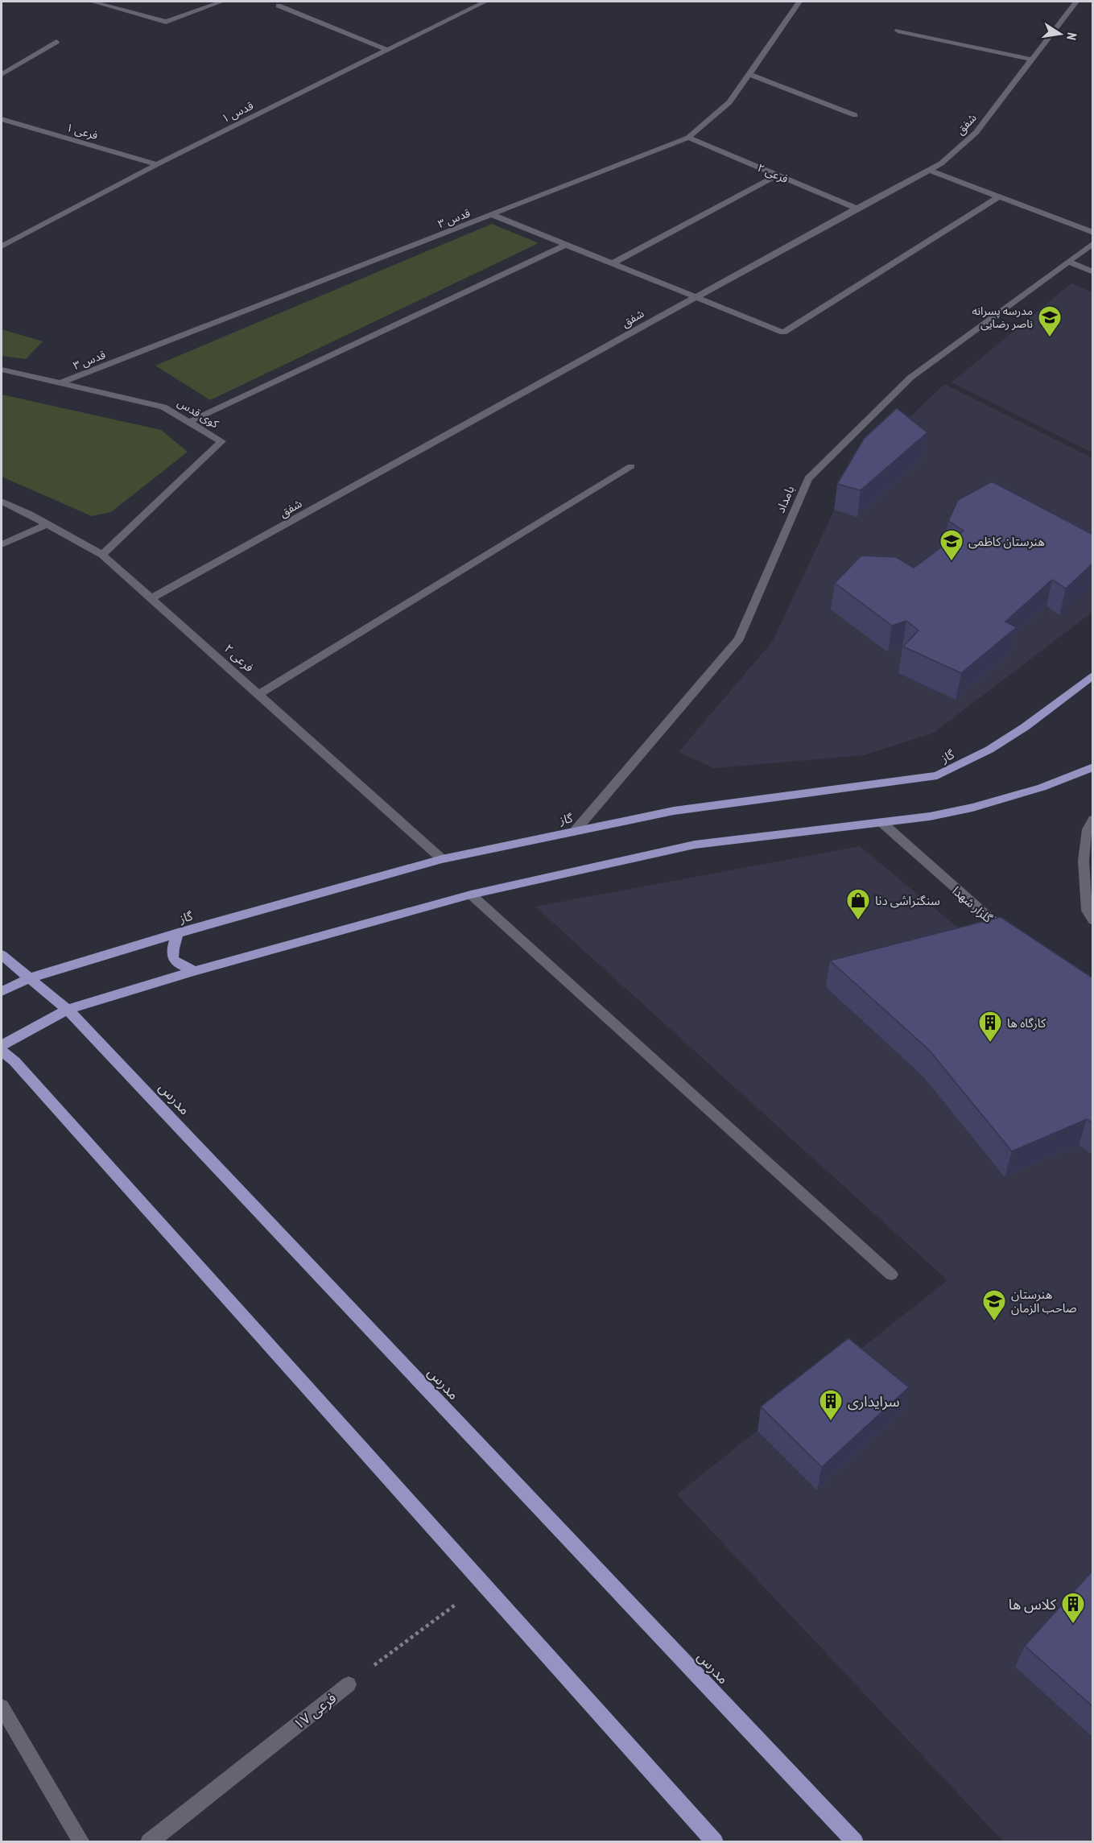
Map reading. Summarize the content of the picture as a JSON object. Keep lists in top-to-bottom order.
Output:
{
  "streets": {
    "main road": ["گاز", "مدرس"],
    "street": [
      "قدس ۱",
      "شفق",
      "فرعی ۱",
      "فرعی ۲",
      "قدس ۳",
      "کوی قدس",
      "بامداد",
      "گلزار شهدا",
      "فرعی ۱۷"
    ]
  },
  "crossings": [
    ["قدس ۱", "فرعی ۱"],
    ["شفق", "فرعی ۲"],
    ["فرعی ۲", "قدس ۳"],
    ["فرعی ۲", "کوی قدس"],
    ["فرعی ۲", "گاز"],
    ["قدس ۳", "کوی قدس"],
    ["بامداد", "گاز"],
    ["گاز", "مدرس"]
  ],
  "places": {
    "school or university": ["مدرسه پسرانه ناصر رضایی", "هنرستان کاظمی", "هنرستان صاحب الزمان"],
    "shop": ["سنگتراشی دنا"],
    "building": ["کارگاه ها", "سرایداری", "کلاس ها"]
  },
  "north": "right"
}
